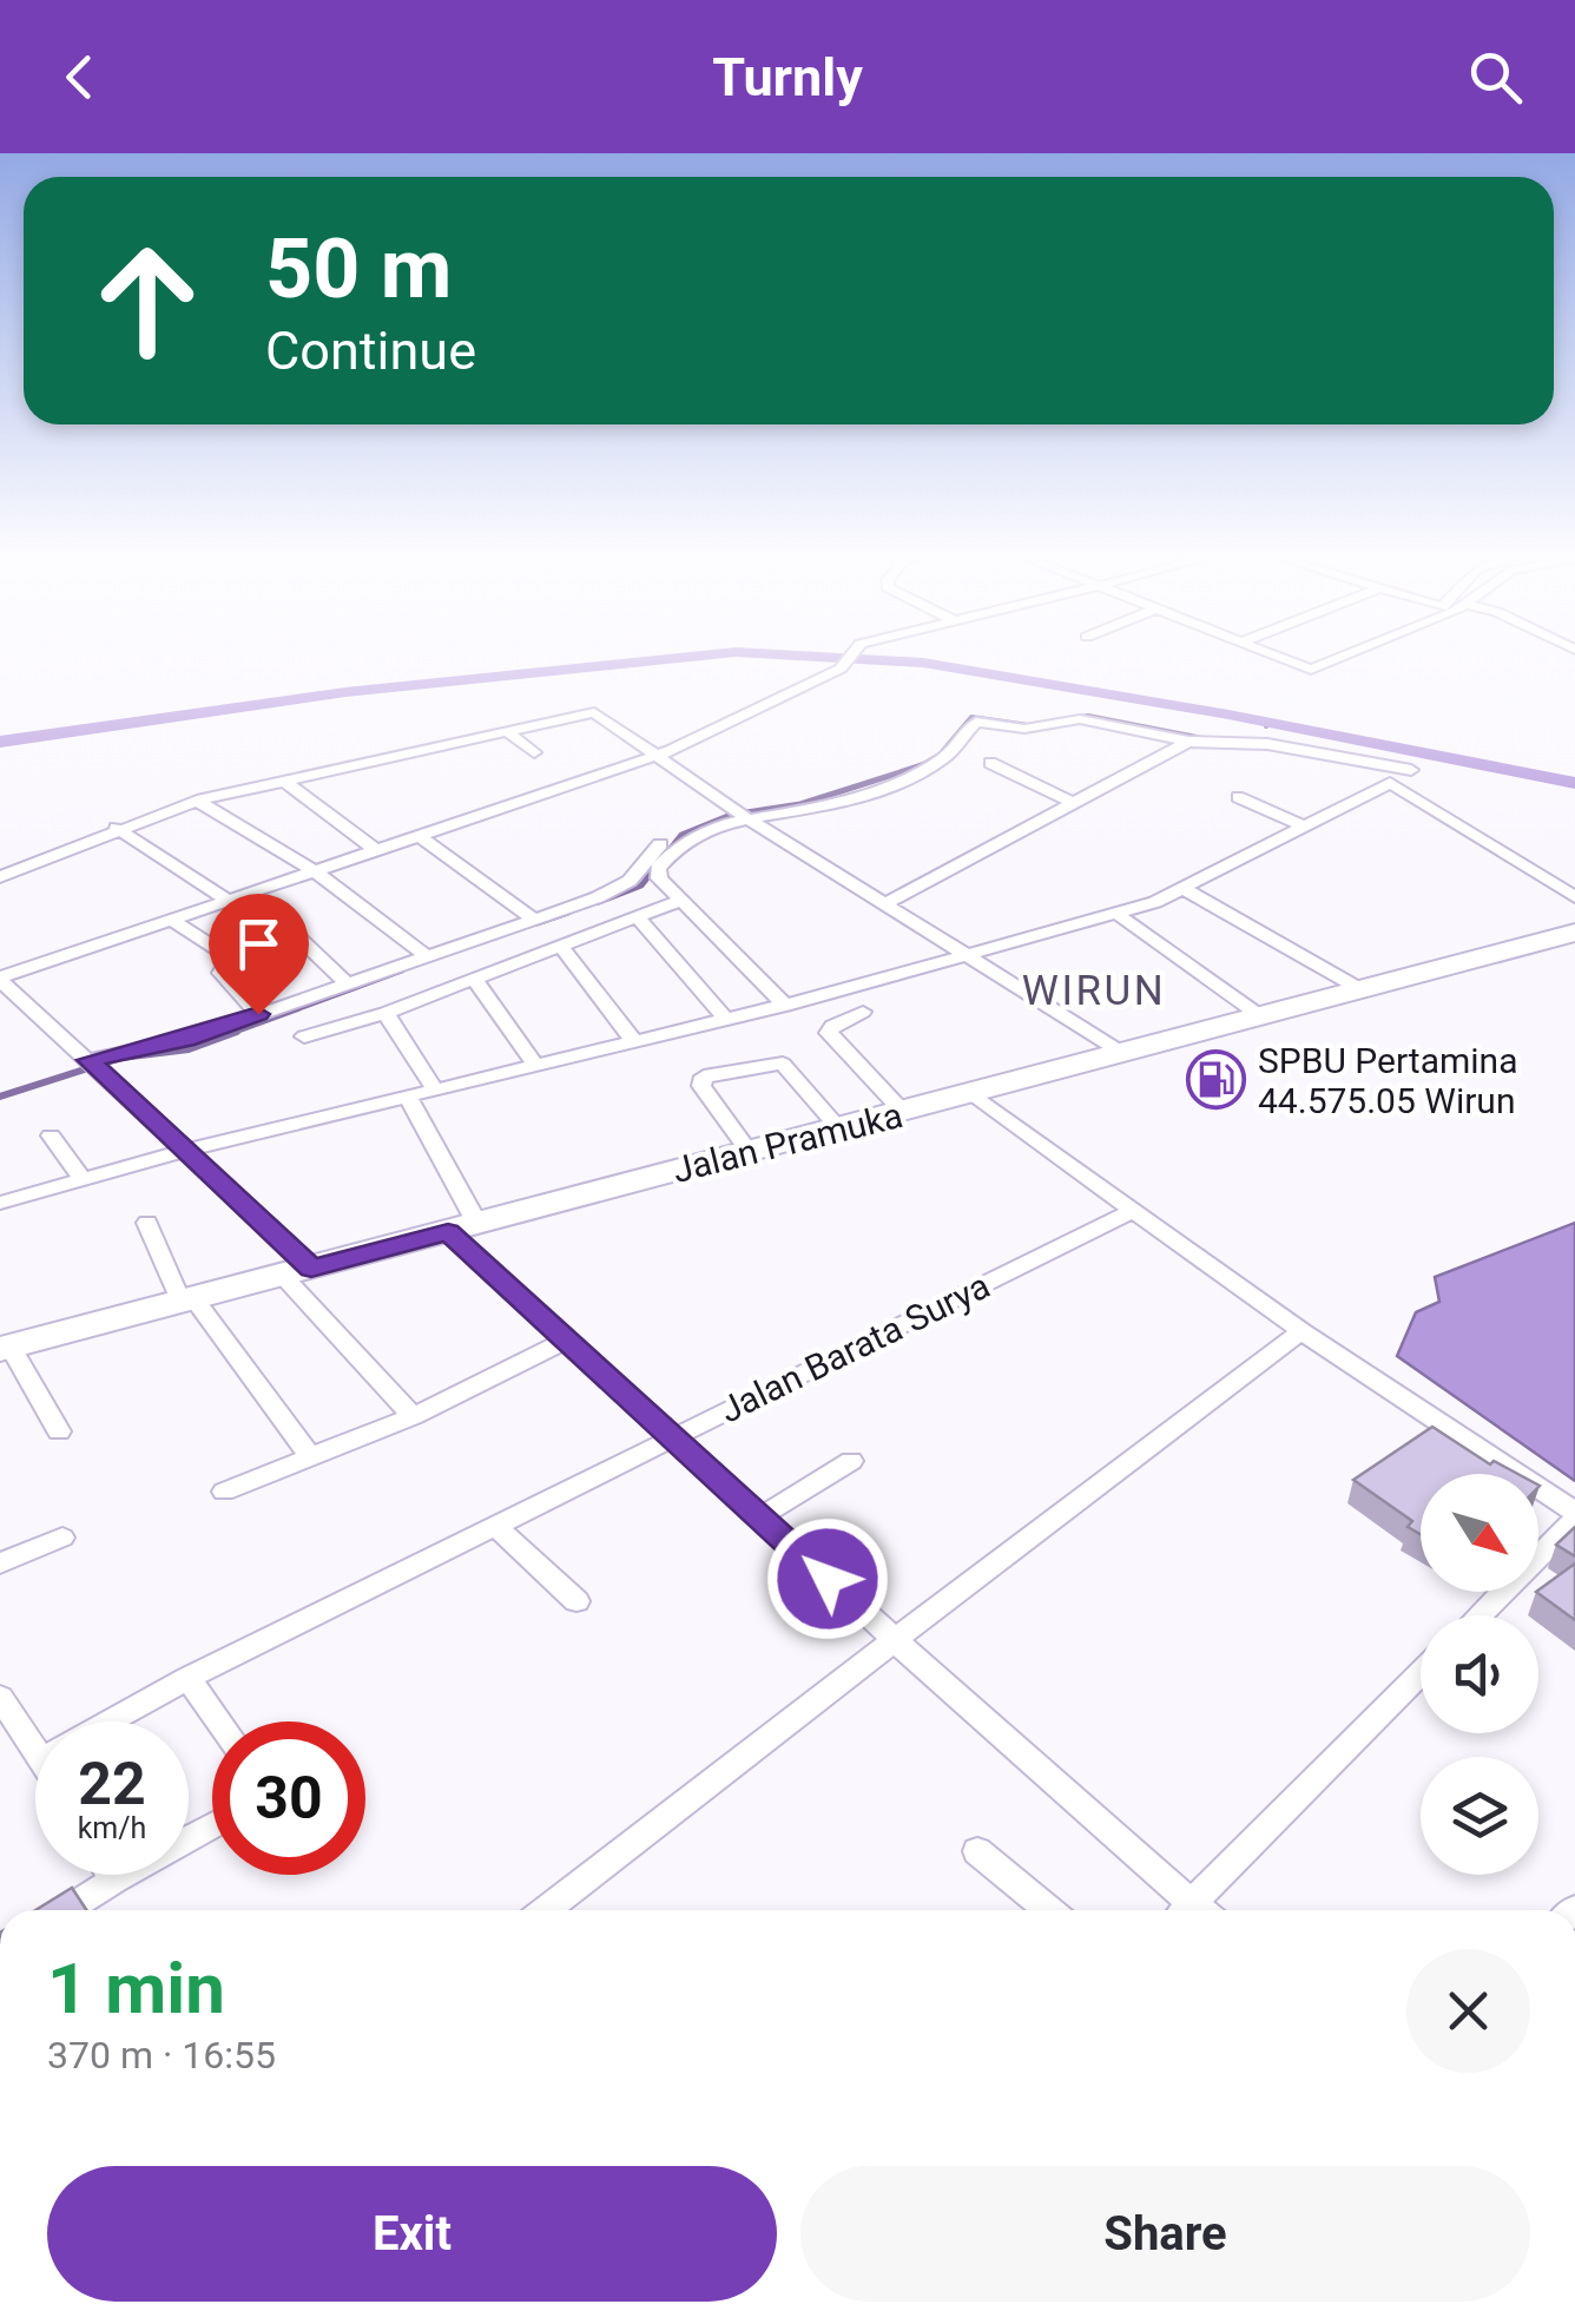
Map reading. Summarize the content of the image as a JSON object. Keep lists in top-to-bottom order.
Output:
{
  "streets": {
    "main road": ["Jalan Pramuka"],
    "street": ["Jalan Barata Surya"]
  },
  "districts": ["WIRUN"],
  "places": {
    "fuel station": ["SPBU Pertamina 44.575.05 Wirun"]
  },
  "north": "bottom right",
  "page": {
    "header": "Turnly",
    "turn": ["50 m", "Continue"],
    "speed": "22 km/h",
    "limit": "30",
    "heading": ["1 min", "370 m · 16:55"],
    "buttons": ["Exit", "Share"]
  }
}
